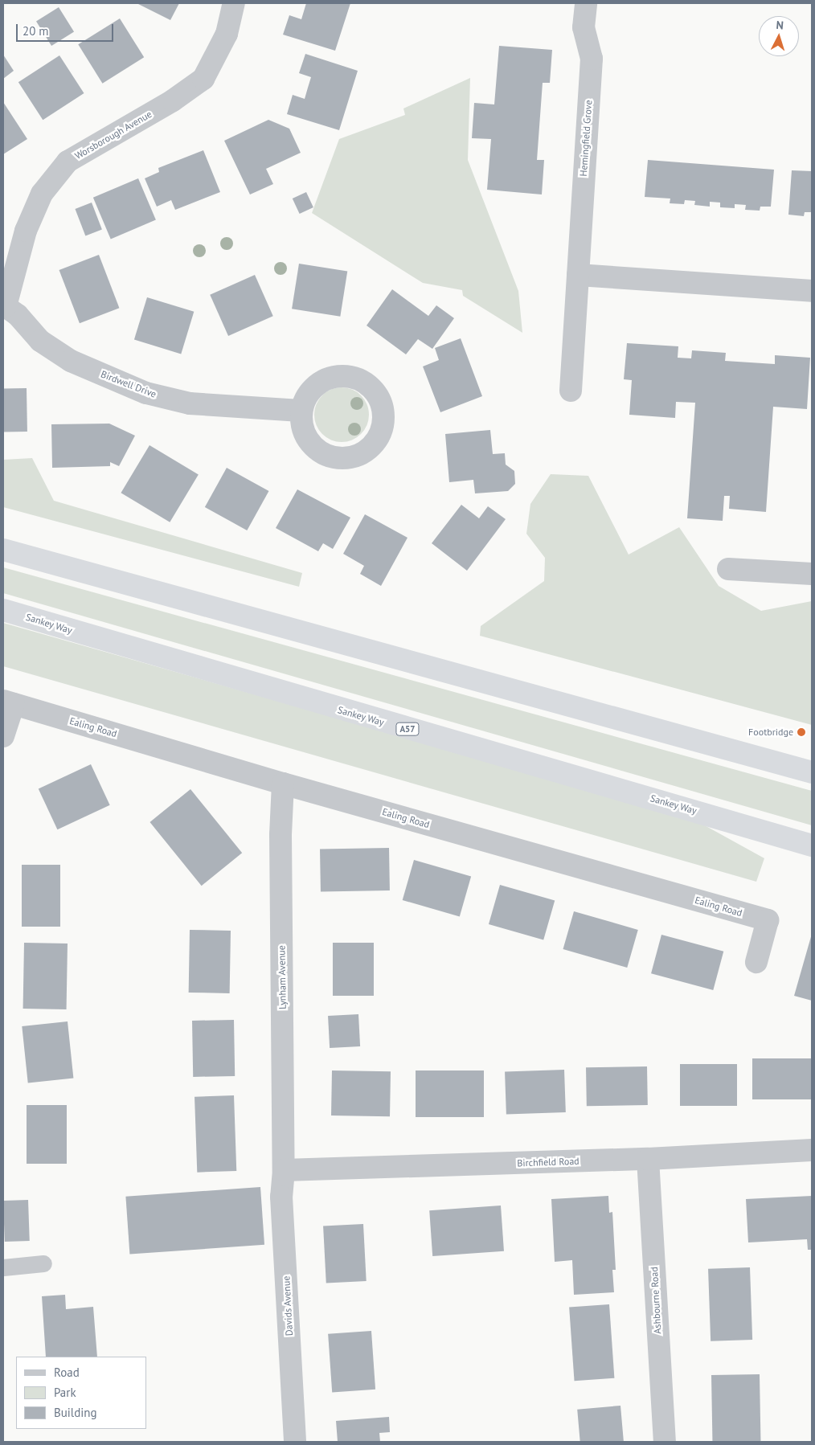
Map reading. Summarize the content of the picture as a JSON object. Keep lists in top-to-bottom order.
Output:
{
  "streets": {
    "highway": ["Sankey Way", "A57"],
    "street": [
      "Worsborough Avenue",
      "Hemingfield Grove",
      "Birdwell Drive",
      "Ealing Road",
      "Lynham Avenue",
      "Birchfield Road",
      "Ashbourne Road",
      "Davids Avenue"
    ]
  },
  "crossings": [
    ["Worsborough Avenue", "Birdwell Drive"],
    ["Ealing Road", "Lynham Avenue"],
    ["Lynham Avenue", "Birchfield Road"],
    ["Lynham Avenue", "Davids Avenue"],
    ["Birchfield Road", "Ashbourne Road"],
    ["Birchfield Road", "Davids Avenue"]
  ],
  "places": ["Footbridge"],
  "legend": ["Road", "Park", "Building"],
  "scale_bar": "20 m",
  "north": "top"
}
